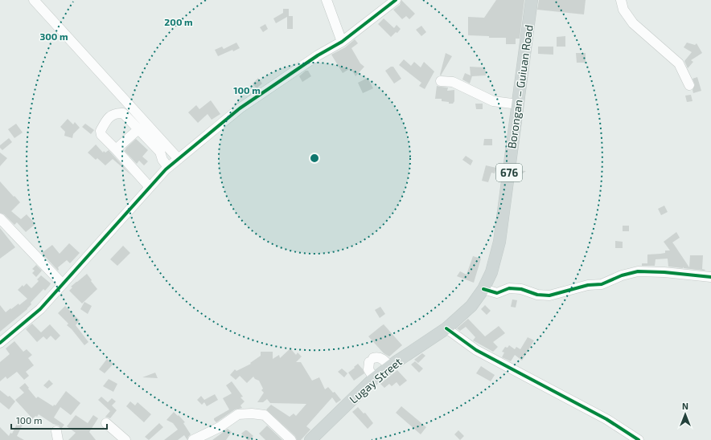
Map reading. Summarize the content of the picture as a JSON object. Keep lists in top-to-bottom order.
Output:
{
  "streets": {
    "main road": ["Borongan – Guiuan Road", "676", "Lugay Street"]
  },
  "crossings": [
    ["Borongan – Guiuan Road", "Lugay Street"]
  ],
  "scale_bar": "100 m",
  "north": "top",
  "rings": ["200 m", "300 m", "100 m"]
}
